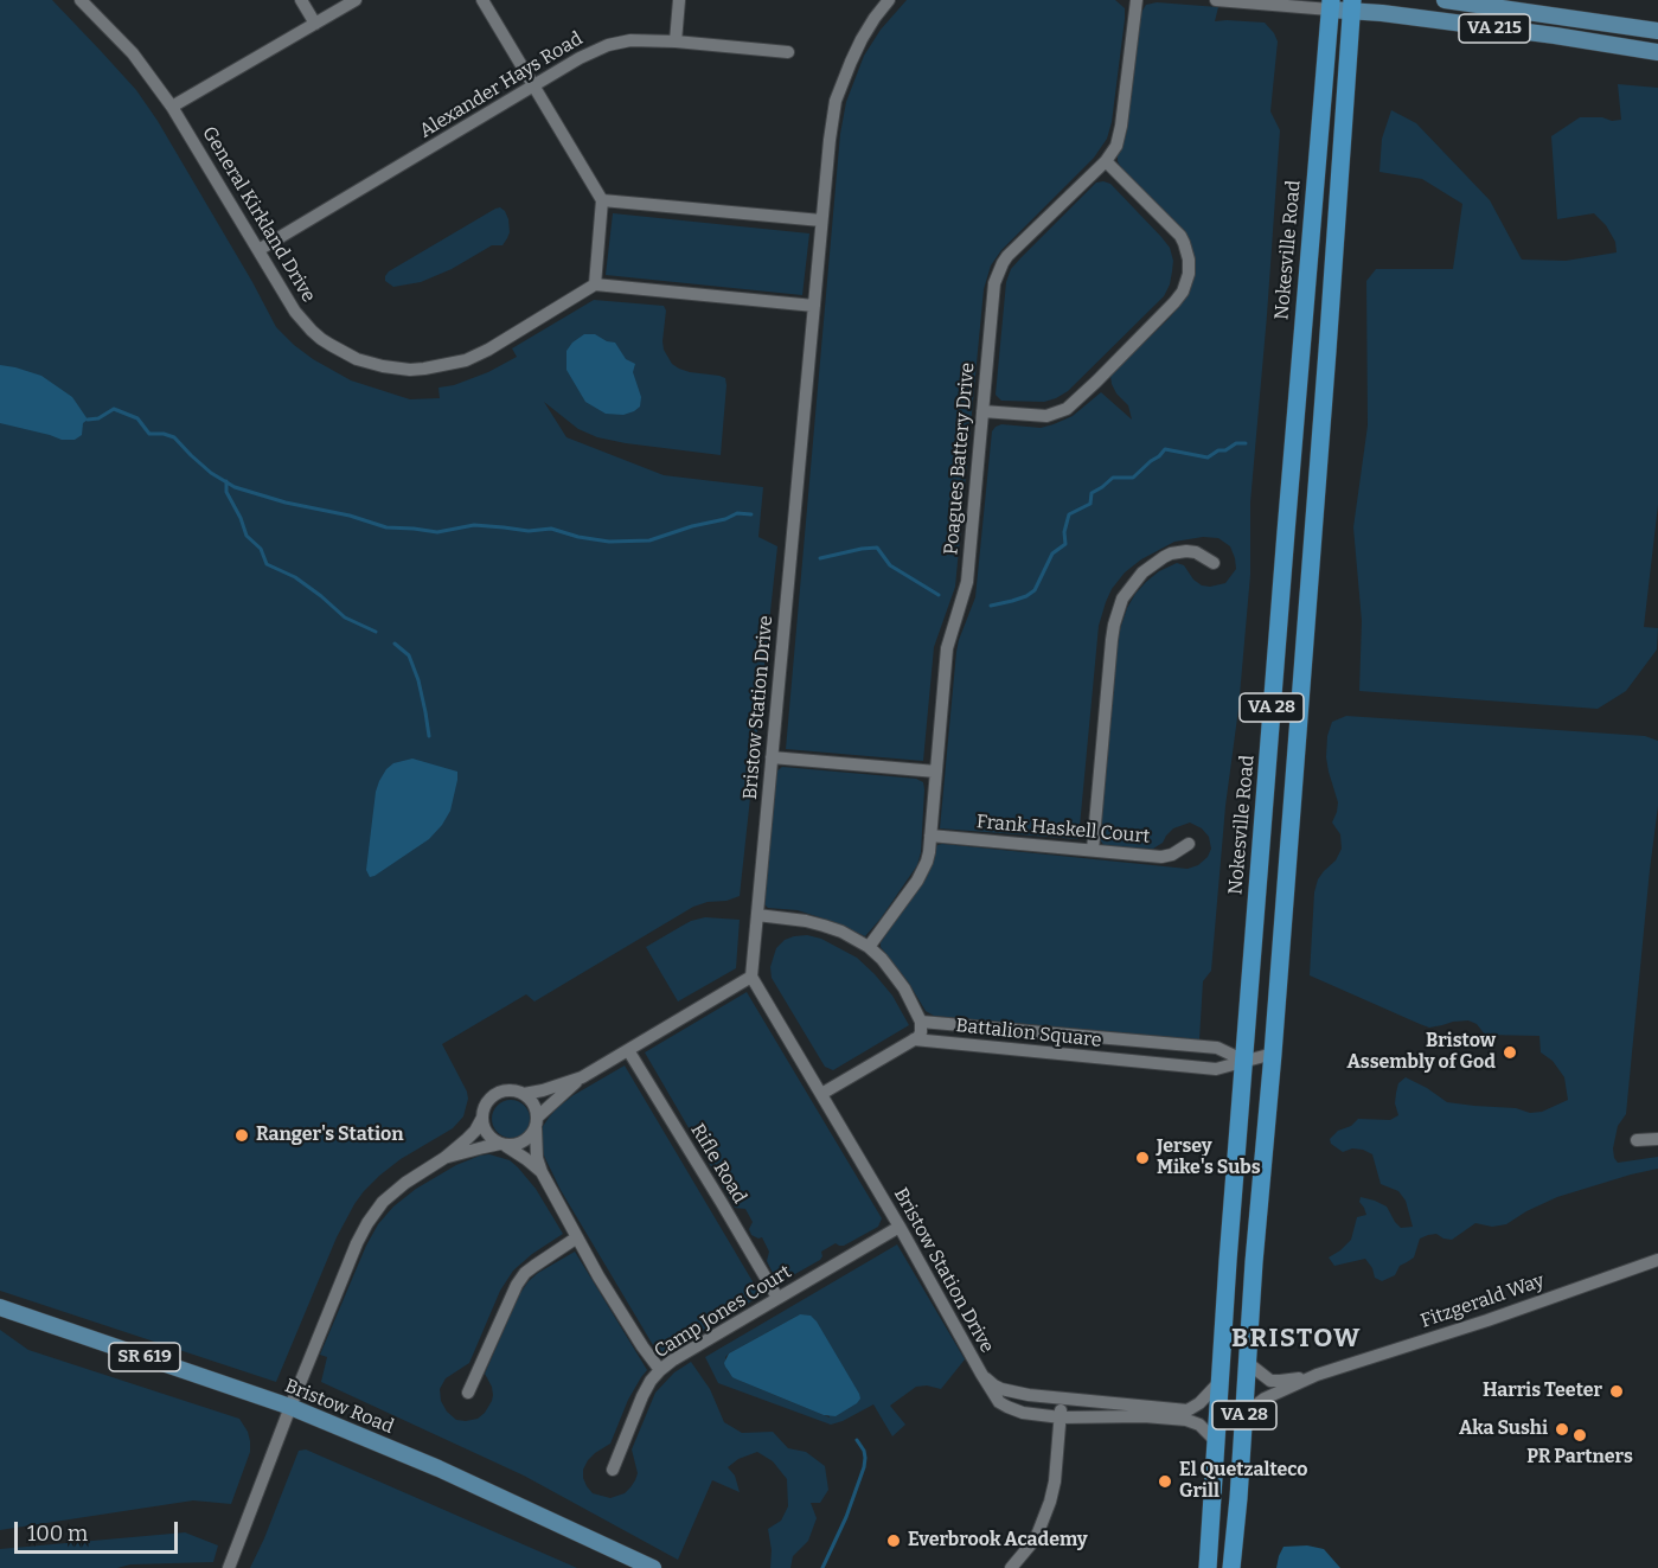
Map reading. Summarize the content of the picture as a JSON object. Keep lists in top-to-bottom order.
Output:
{
  "streets": {
    "highway": ["Nokesville Road", "VA 28"],
    "main road": ["VA 215", "SR 619", "Bristow Road"],
    "street": [
      "Alexander Hays Road",
      "General Kirkland Drive",
      "Poagues Battery Drive",
      "Bristow Station Drive",
      "Frank Haskell Court",
      "Battalion Square",
      "Rifle Road",
      "Fitzgerald Way",
      "Camp Jones Court"
    ]
  },
  "crossings": [
    ["VA 215", "Nokesville Road"],
    ["VA 215", "VA 28"],
    ["Alexander Hays Road", "General Kirkland Drive"],
    ["Nokesville Road", "Bristow Station Drive"],
    ["Nokesville Road", "Battalion Square"],
    ["Poagues Battery Drive", "Frank Haskell Court"],
    ["Bristow Station Drive", "Camp Jones Court"],
    ["VA 28", "Battalion Square"],
    ["VA 28", "Fitzgerald Way"],
    ["Rifle Road", "Camp Jones Court"]
  ],
  "districts": ["BRISTOW"],
  "places": [
    "Bristow Assembly of God",
    "Ranger's Station",
    "Jersey Mike's Subs",
    "Harris Teeter",
    "Aka Sushi",
    "PR Partners",
    "El Quetzalteco Grill",
    "Everbrook Academy"
  ],
  "scale_bar": "100 m"
}
